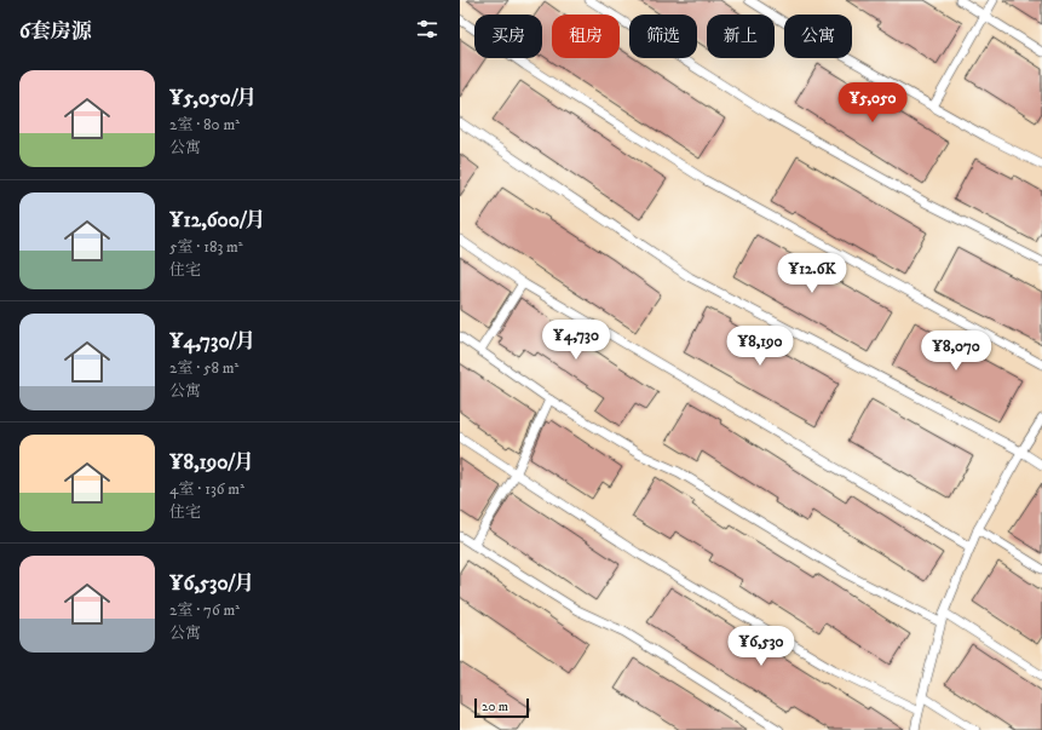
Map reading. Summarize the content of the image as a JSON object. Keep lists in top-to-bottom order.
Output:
{
  "scale_bar": "20 m",
  "page": {
    "heading": "6套房源",
    "chip": [
      "买房",
      "租房",
      "筛选",
      "新上",
      "公寓"
    ],
    "list": [
      {
        "name": "¥5,050/月",
        "note": "2室 · 80 m² · 公寓"
      },
      {
        "name": "¥12,600/月",
        "note": "5室 · 183 m² · 住宅"
      },
      {
        "name": "¥4,730/月",
        "note": "2室 · 58 m² · 公寓"
      },
      {
        "name": "¥8,190/月",
        "note": "4室 · 136 m² · 住宅"
      },
      {
        "name": "¥6,530/月",
        "note": "2室 · 76 m² · 公寓"
      }
    ],
    "price": [
      "¥5,050",
      "¥12.6K",
      "¥4,730",
      "¥8,190",
      "¥8,070",
      "¥6,530"
    ],
    "scale": "20 m"
  }
}
